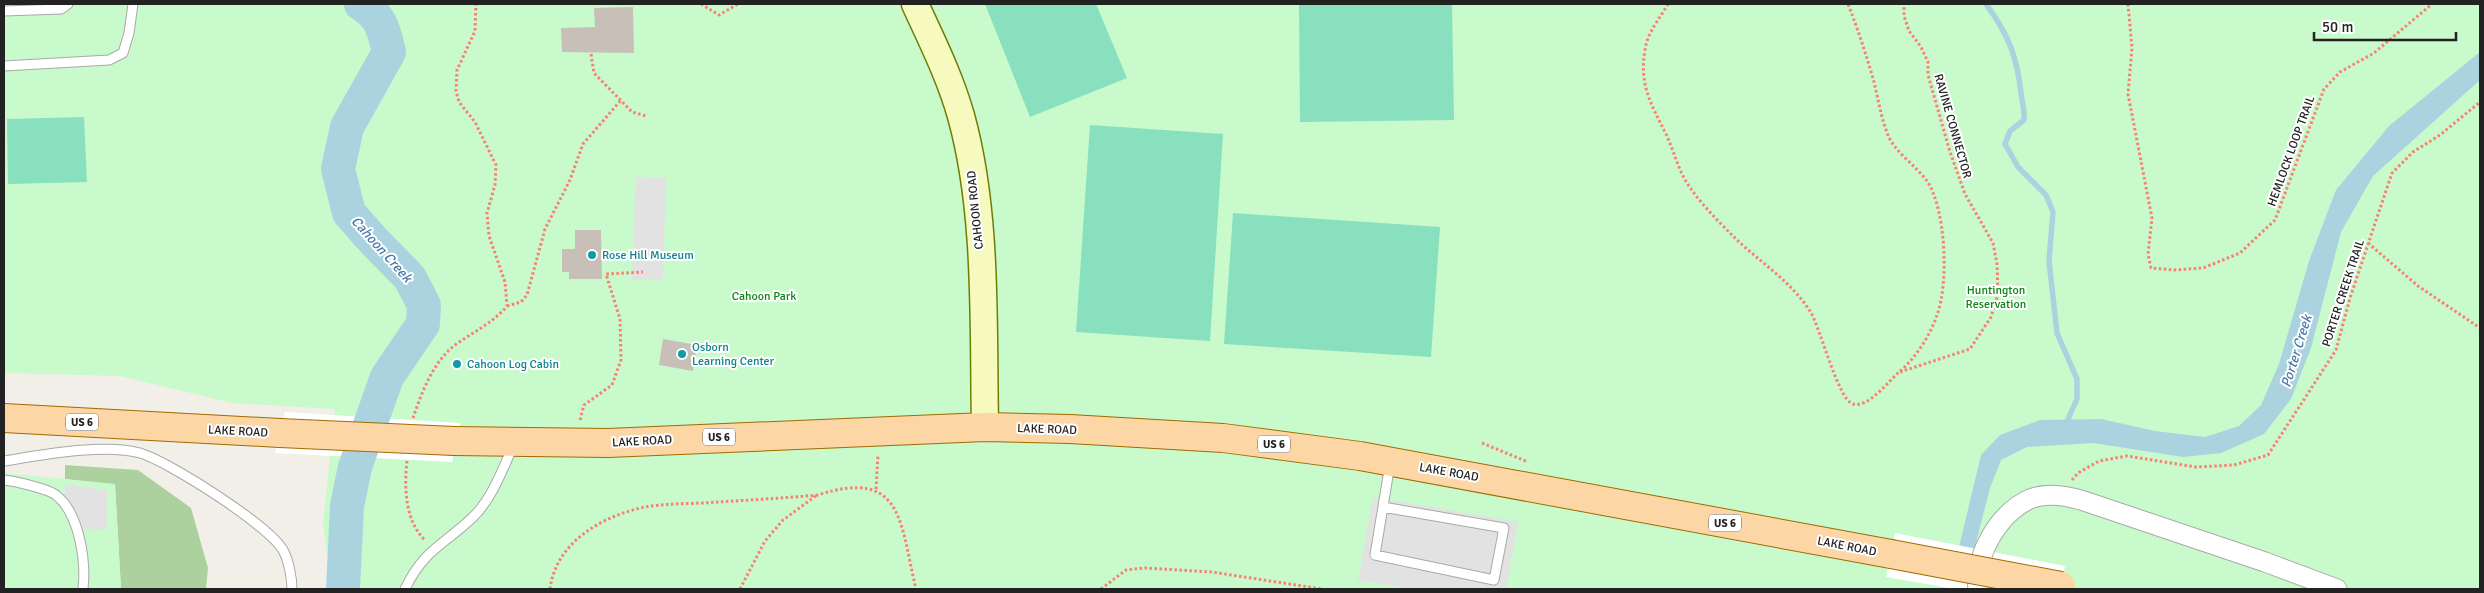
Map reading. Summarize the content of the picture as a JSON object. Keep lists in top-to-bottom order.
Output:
{
  "streets": {
    "main road": ["US 6", "LAKE ROAD"],
    "street": ["CAHOON ROAD"],
    "path": ["RAVINE CONNECTOR", "HEMLOCK LOOP TRAIL", "PORTER CREEK TRAIL"]
  },
  "crossings": [
    ["CAHOON ROAD", "LAKE ROAD"]
  ],
  "water": ["Cahoon Creek", "Porter Creek"],
  "parks": ["Huntington Reservation", "Cahoon Park"],
  "places": ["Rose Hill Museum", "Osborn Learning Center", "Cahoon Log Cabin"],
  "scale_bar": "50 m"
}
